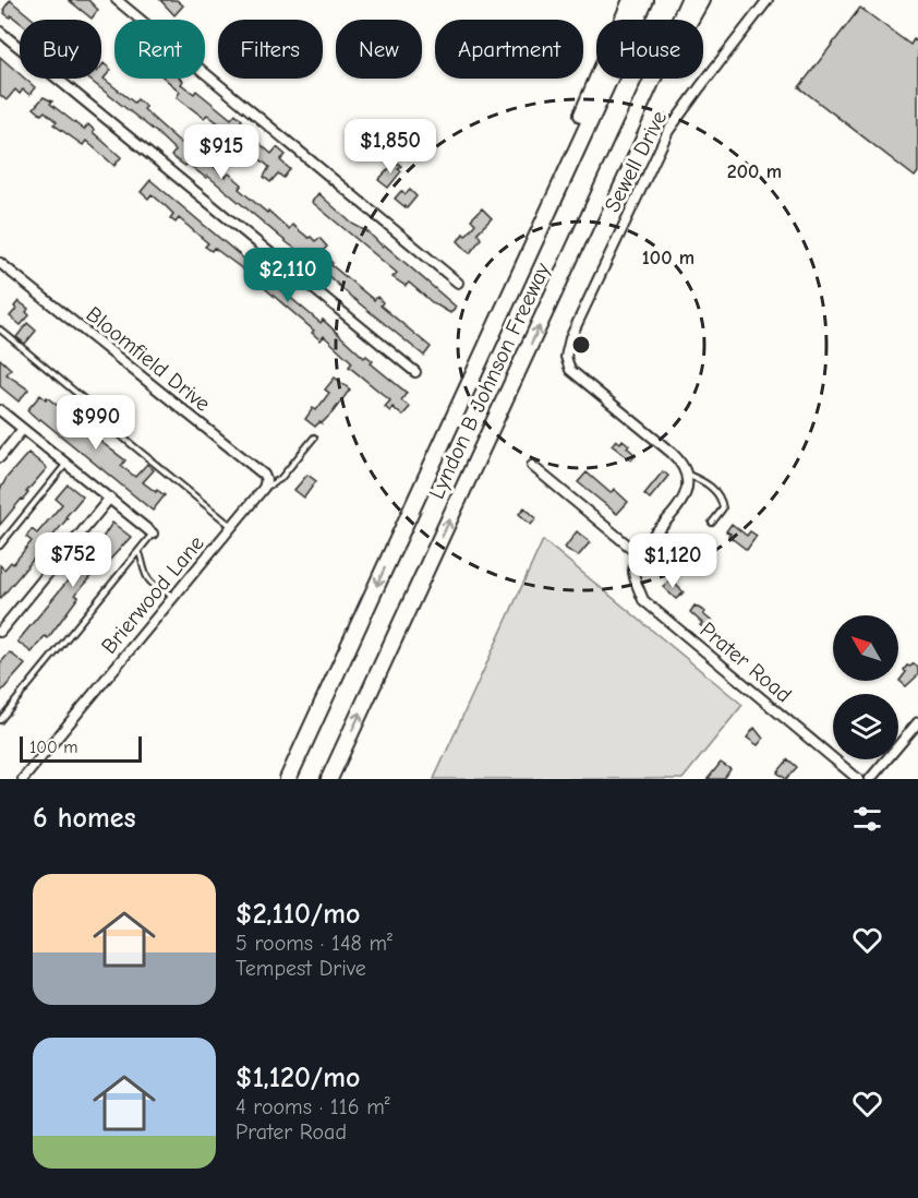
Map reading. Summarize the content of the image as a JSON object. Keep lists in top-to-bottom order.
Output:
{
  "streets": {
    "highway": ["Lyndon B Johnson Freeway"],
    "street": [
      "Sewell Drive",
      "Bloomfield Drive",
      "Brierwood Lane",
      "Prater Road"
    ]
  },
  "crossings": [
    ["Bloomfield Drive", "Brierwood Lane"]
  ],
  "scale_bar": "100 m",
  "north": "top left",
  "page": {
    "chip": [
      "Buy",
      "Rent",
      "Filters",
      "New",
      "Apartment",
      "House"
    ],
    "price": [
      "$1,850",
      "$915",
      "$2,110",
      "$990",
      "$752",
      "$1,120"
    ],
    "scale": "100 m",
    "heading": "6 homes",
    "list": [
      {
        "name": "$2,110/mo",
        "note": "5 rooms · 148 m² · Tempest Drive"
      },
      {
        "name": "$1,120/mo",
        "note": "4 rooms · 116 m² · Prater Road"
      }
    ]
  },
  "rings": ["200 m", "100 m"]
}
